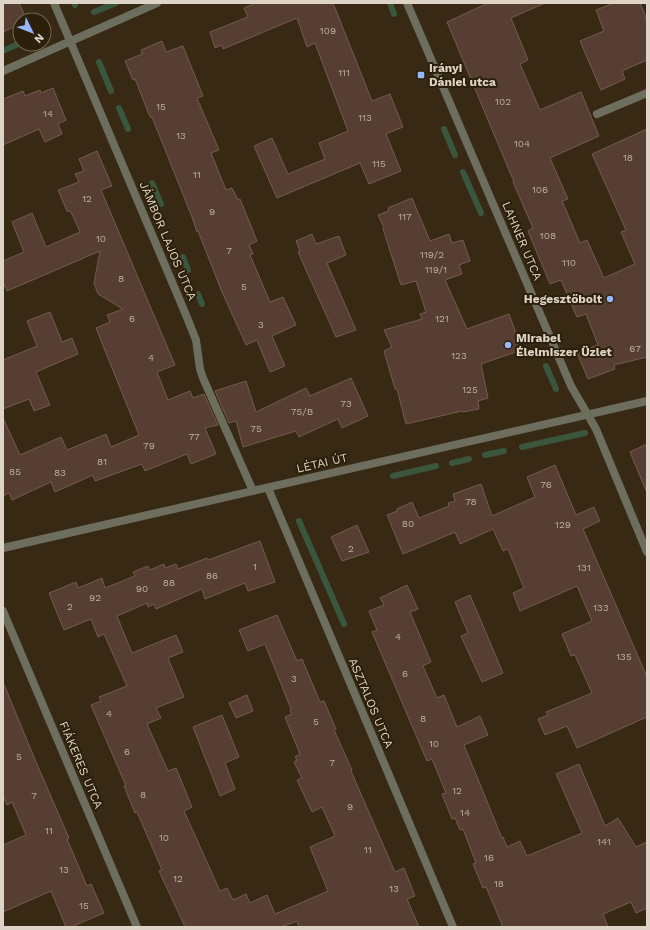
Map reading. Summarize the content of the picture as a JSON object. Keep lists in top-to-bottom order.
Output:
{
  "streets": {
    "street": [
      "JÁMBOR LAJOS UTCA",
      "LAHNER UTCA",
      "LÉTAI ÚT",
      "ASZTALOS UTCA",
      "FIÁKERES UTCA"
    ]
  },
  "crossings": [
    ["JÁMBOR LAJOS UTCA", "LÉTAI ÚT"],
    ["LAHNER UTCA", "LÉTAI ÚT"],
    ["LÉTAI ÚT", "ASZTALOS UTCA"]
  ],
  "places": {
    "transit": ["Irányi Dániel utca"],
    "other": ["Hegesztőbolt", "Mirabel Élelmiszer Üzlet"]
  },
  "house_numbers": [
    "109",
    "111",
    "102",
    "15",
    "14",
    "113",
    "13",
    "104",
    "18",
    "115",
    "11",
    "106",
    "12",
    "9",
    "117",
    "108",
    "10",
    "7",
    "119/2",
    "110",
    "119/1",
    "8",
    "5",
    "6",
    "121",
    "3",
    "67",
    "123",
    "4",
    "125",
    "73",
    "75/B",
    "75",
    "77",
    "79",
    "81",
    "85",
    "83",
    "76",
    "78",
    "80",
    "129",
    "2",
    "1",
    "131",
    "86",
    "88",
    "90",
    "92",
    "2",
    "133",
    "4",
    "135",
    "6",
    "3",
    "4",
    "8",
    "5",
    "10",
    "6",
    "5",
    "7",
    "12",
    "8",
    "7",
    "9",
    "14",
    "11",
    "10",
    "141",
    "11",
    "16",
    "13",
    "12",
    "18",
    "13",
    "15"
  ],
  "north": "bottom right"
}
